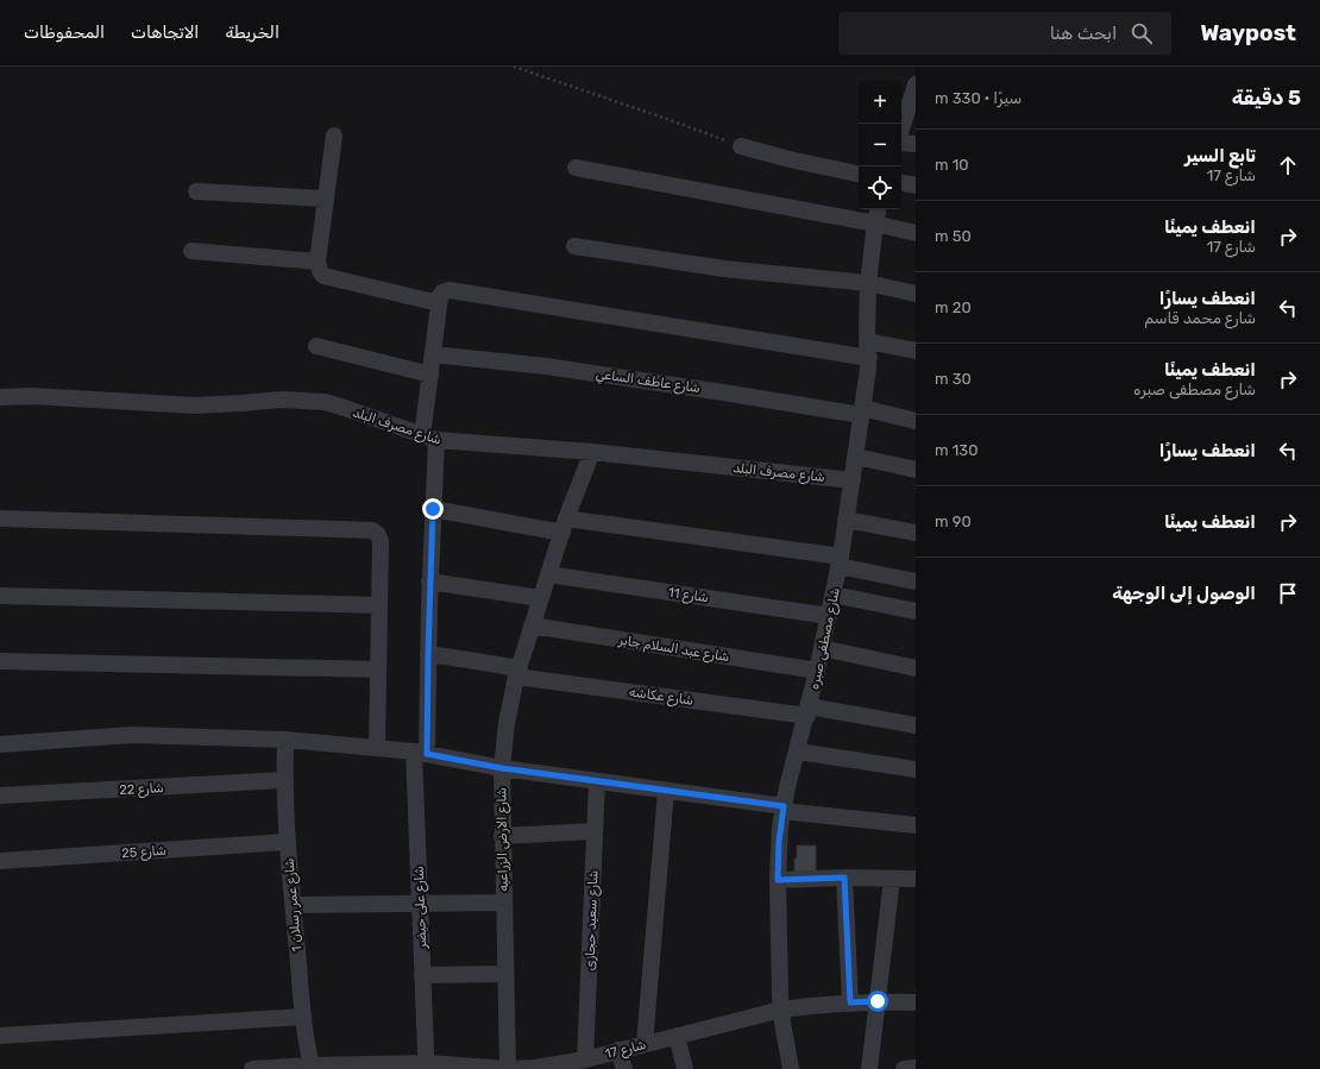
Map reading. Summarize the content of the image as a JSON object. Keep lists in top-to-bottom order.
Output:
{
  "streets": {
    "street": [
      "شارع عاطف الساعي",
      "شارع مصرف البلد",
      "شارع 11",
      "شارع مصطفى صبره",
      "شارع عبد السلام جابر",
      "شارع عكاشه",
      "شارع 22",
      "شارع الارض الزراعيه",
      "شارع 25",
      "شارع عمر رسلان 1",
      "شارع على حيضر",
      "شارع سعيد حجازى",
      "شارع 17"
    ]
  },
  "crossings": [
    ["شارع عاطف الساعي", "شارع مصطفى صبره"],
    ["شارع عاطف الساعي", "شارع على حيضر"],
    ["شارع مصرف البلد", "شارع مصطفى صبره"],
    ["شارع مصرف البلد", "شارع الارض الزراعيه"],
    ["شارع مصرف البلد", "شارع على حيضر"],
    ["شارع 11", "شارع مصطفى صبره"],
    ["شارع 11", "شارع الارض الزراعيه"],
    ["شارع مصطفى صبره", "شارع عبد السلام جابر"],
    ["شارع مصطفى صبره", "شارع عكاشه"],
    ["شارع مصطفى صبره", "شارع 17"],
    ["شارع عبد السلام جابر", "شارع الارض الزراعيه"],
    ["شارع عكاشه", "شارع الارض الزراعيه"],
    ["شارع عكاشه", "شارع على حيضر"],
    ["شارع 22", "شارع عمر رسلان 1"],
    ["شارع الارض الزراعيه", "شارع 17"],
    ["شارع 25", "شارع عمر رسلان 1"],
    ["شارع عمر رسلان 1", "شارع 17"],
    ["شارع على حيضر", "شارع 17"],
    ["شارع سعيد حجازى", "شارع 17"]
  ],
  "page": {
    "header": "Waypost",
    "search": "ابحث هنا",
    "nav": ["الخريطة", "الاتجاهات", "المحفوظات"],
    "heading": ["5 دقيقة", "سيرًا · 330 m"],
    "map_buttons": ["+", "−"],
    "list": [
      ["تابع السير", "شارع 17", "10 m"],
      ["انعطف يمينًا", "شارع 17", "50 m"],
      ["انعطف يسارًا", "شارع محمد قاسم", "20 m"],
      ["انعطف يمينًا", "شارع مصطفى صبره", "30 m"],
      ["انعطف يسارًا", "130 m"],
      ["انعطف يمينًا", "90 m"],
      "الوصول إلى الوجهة"
    ]
  }
}
